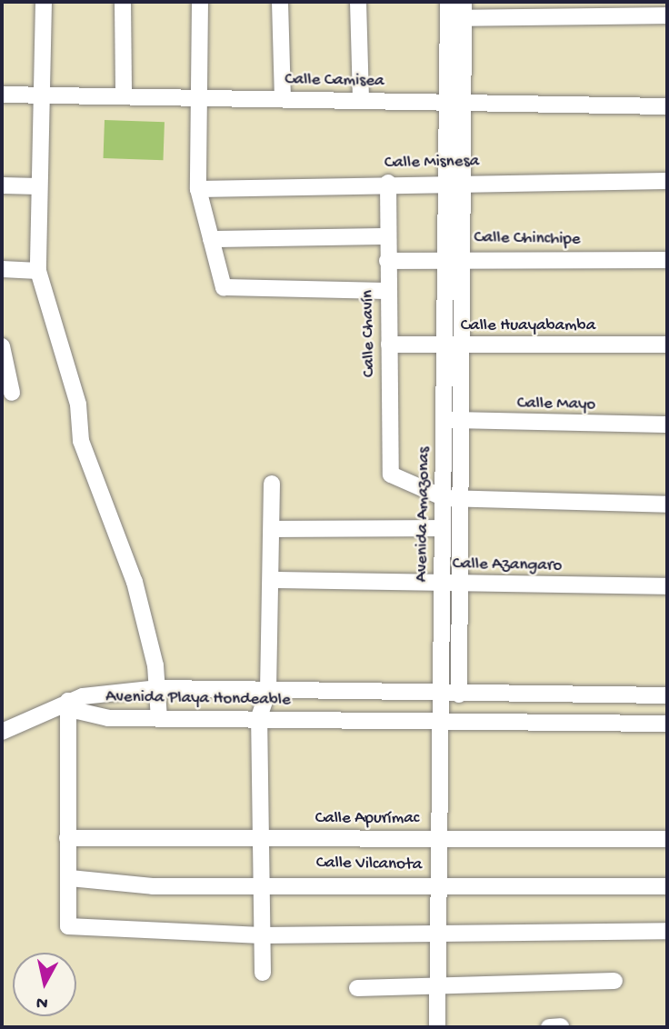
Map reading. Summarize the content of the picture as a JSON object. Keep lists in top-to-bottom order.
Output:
{
  "streets": {
    "street": [
      "Calle Camisea",
      "Calle Misnesa",
      "Calle Chinchipe",
      "Calle Huayabamba",
      "Calle Chavín",
      "Calle Mayo",
      "Avenida Amazonas",
      "Calle Azangaro",
      "Avenida Playa Hondeable",
      "Calle Apurímac",
      "Calle Vilcanota"
    ]
  },
  "crossings": [
    ["Calle Camisea", "Avenida Amazonas"],
    ["Calle Misnesa", "Calle Chavín"],
    ["Calle Misnesa", "Avenida Amazonas"],
    ["Calle Chinchipe", "Calle Chavín"],
    ["Calle Chinchipe", "Avenida Amazonas"],
    ["Calle Huayabamba", "Calle Chavín"],
    ["Calle Huayabamba", "Avenida Amazonas"],
    ["Calle Chavín", "Avenida Amazonas"],
    ["Calle Mayo", "Avenida Amazonas"],
    ["Avenida Amazonas", "Calle Azangaro"],
    ["Avenida Amazonas", "Avenida Playa Hondeable"],
    ["Avenida Amazonas", "Calle Apurímac"],
    ["Avenida Amazonas", "Calle Vilcanota"]
  ],
  "north": "bottom"
}
